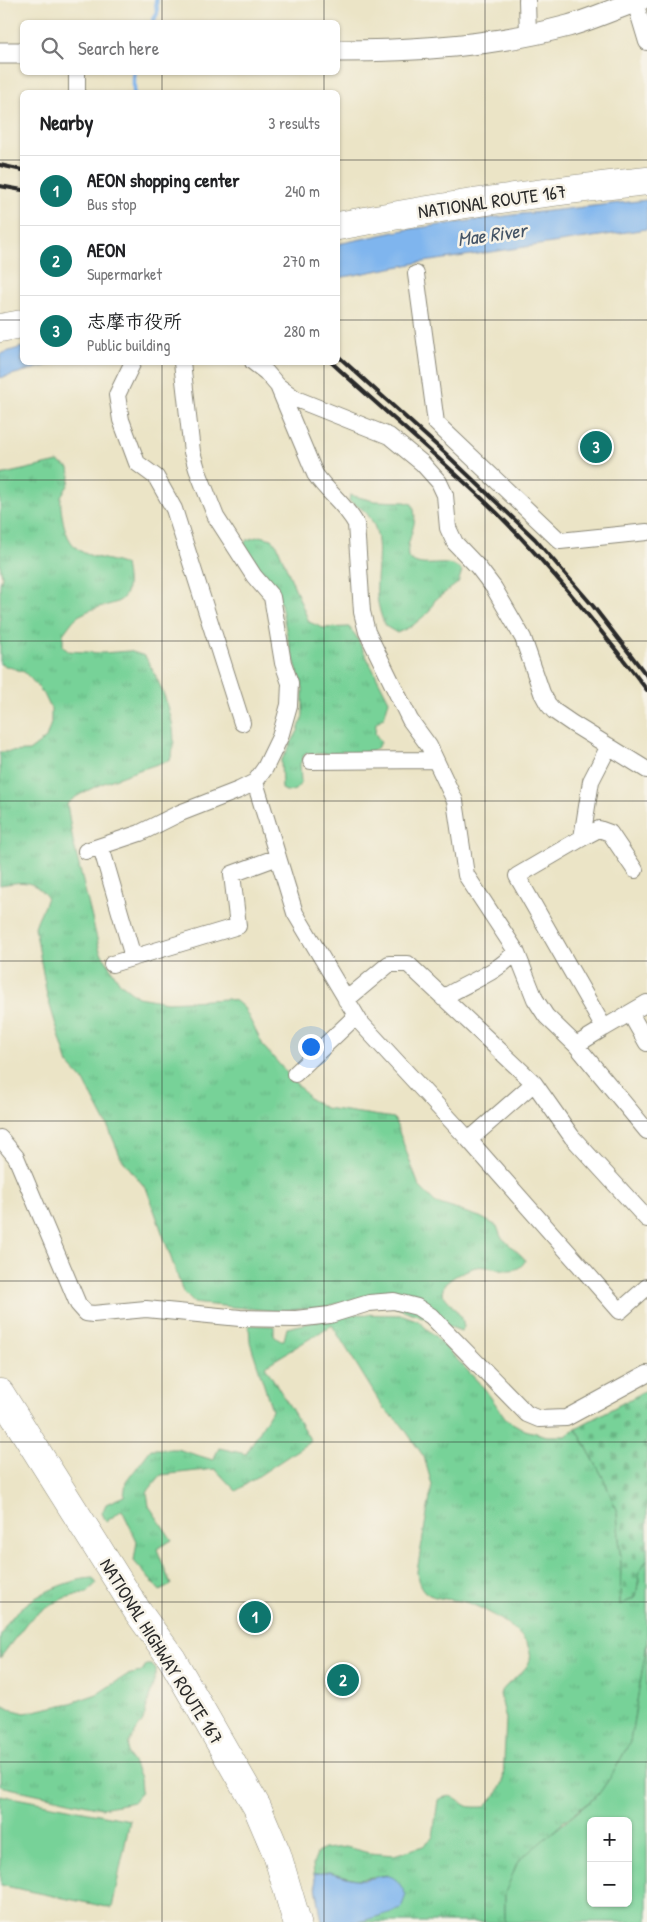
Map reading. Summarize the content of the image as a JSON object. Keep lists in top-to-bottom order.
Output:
{
  "streets": {
    "highway": ["NATIONAL ROUTE 167", "NATIONAL HIGHWAY ROUTE 167"]
  },
  "water": ["Mae River"],
  "page": {
    "search": "Search here",
    "heading": ["Nearby", "3 results"],
    "list": [
      {
        "mark": "1",
        "name": "AEON shopping center",
        "note": "Bus stop",
        "value": "240 m"
      },
      {
        "mark": "2",
        "name": "AEON",
        "note": "Supermarket",
        "value": "270 m"
      },
      {
        "mark": "3",
        "name": "志摩市役所",
        "note": "Public building",
        "value": "280 m"
      }
    ],
    "pins": ["3", "1", "2"],
    "map_buttons": ["+", "−"]
  }
}
